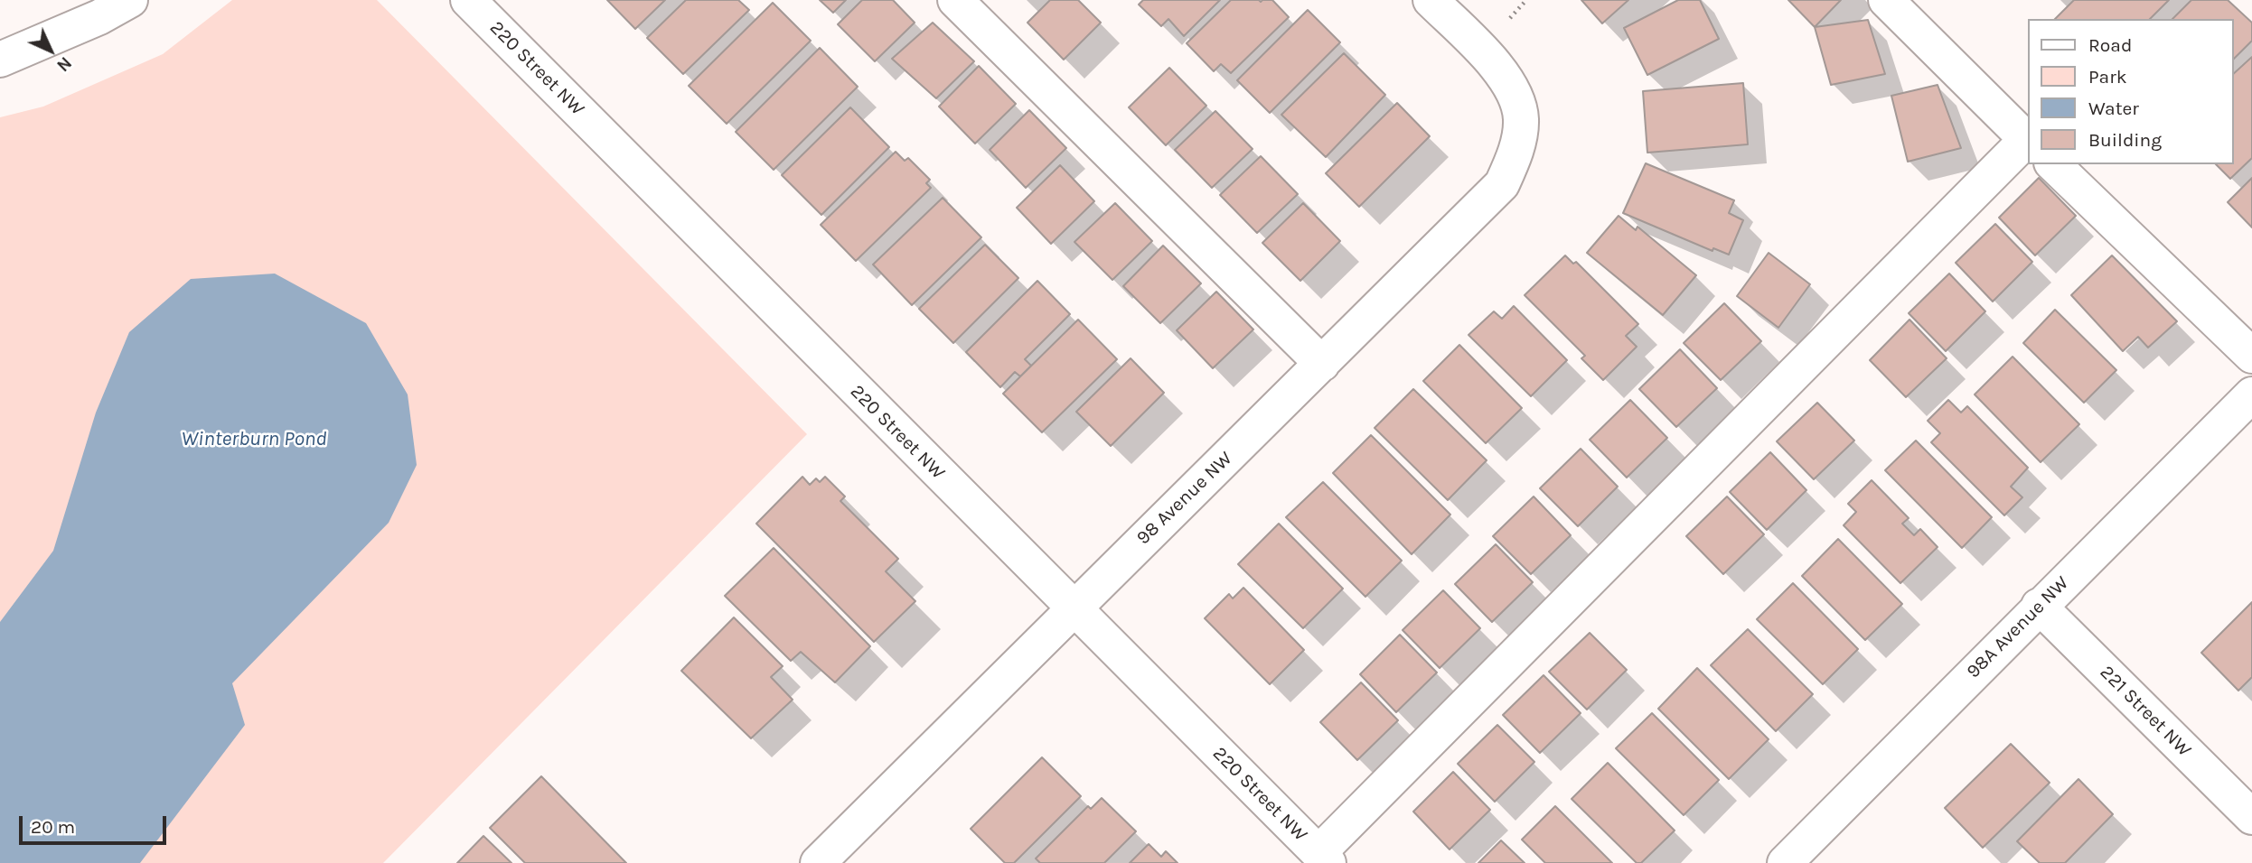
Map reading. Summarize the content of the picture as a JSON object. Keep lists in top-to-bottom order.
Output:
{
  "streets": {
    "street": [
      "220 Street NW",
      "98 Avenue NW",
      "98A Avenue NW",
      "221 Street NW"
    ]
  },
  "crossings": [
    ["220 Street NW", "98 Avenue NW"],
    ["98A Avenue NW", "221 Street NW"]
  ],
  "water": ["Winterburn Pond"],
  "legend": [
    "Road",
    "Park",
    "Water",
    "Building"
  ],
  "scale_bar": "20 m",
  "north": "bottom right"
}
